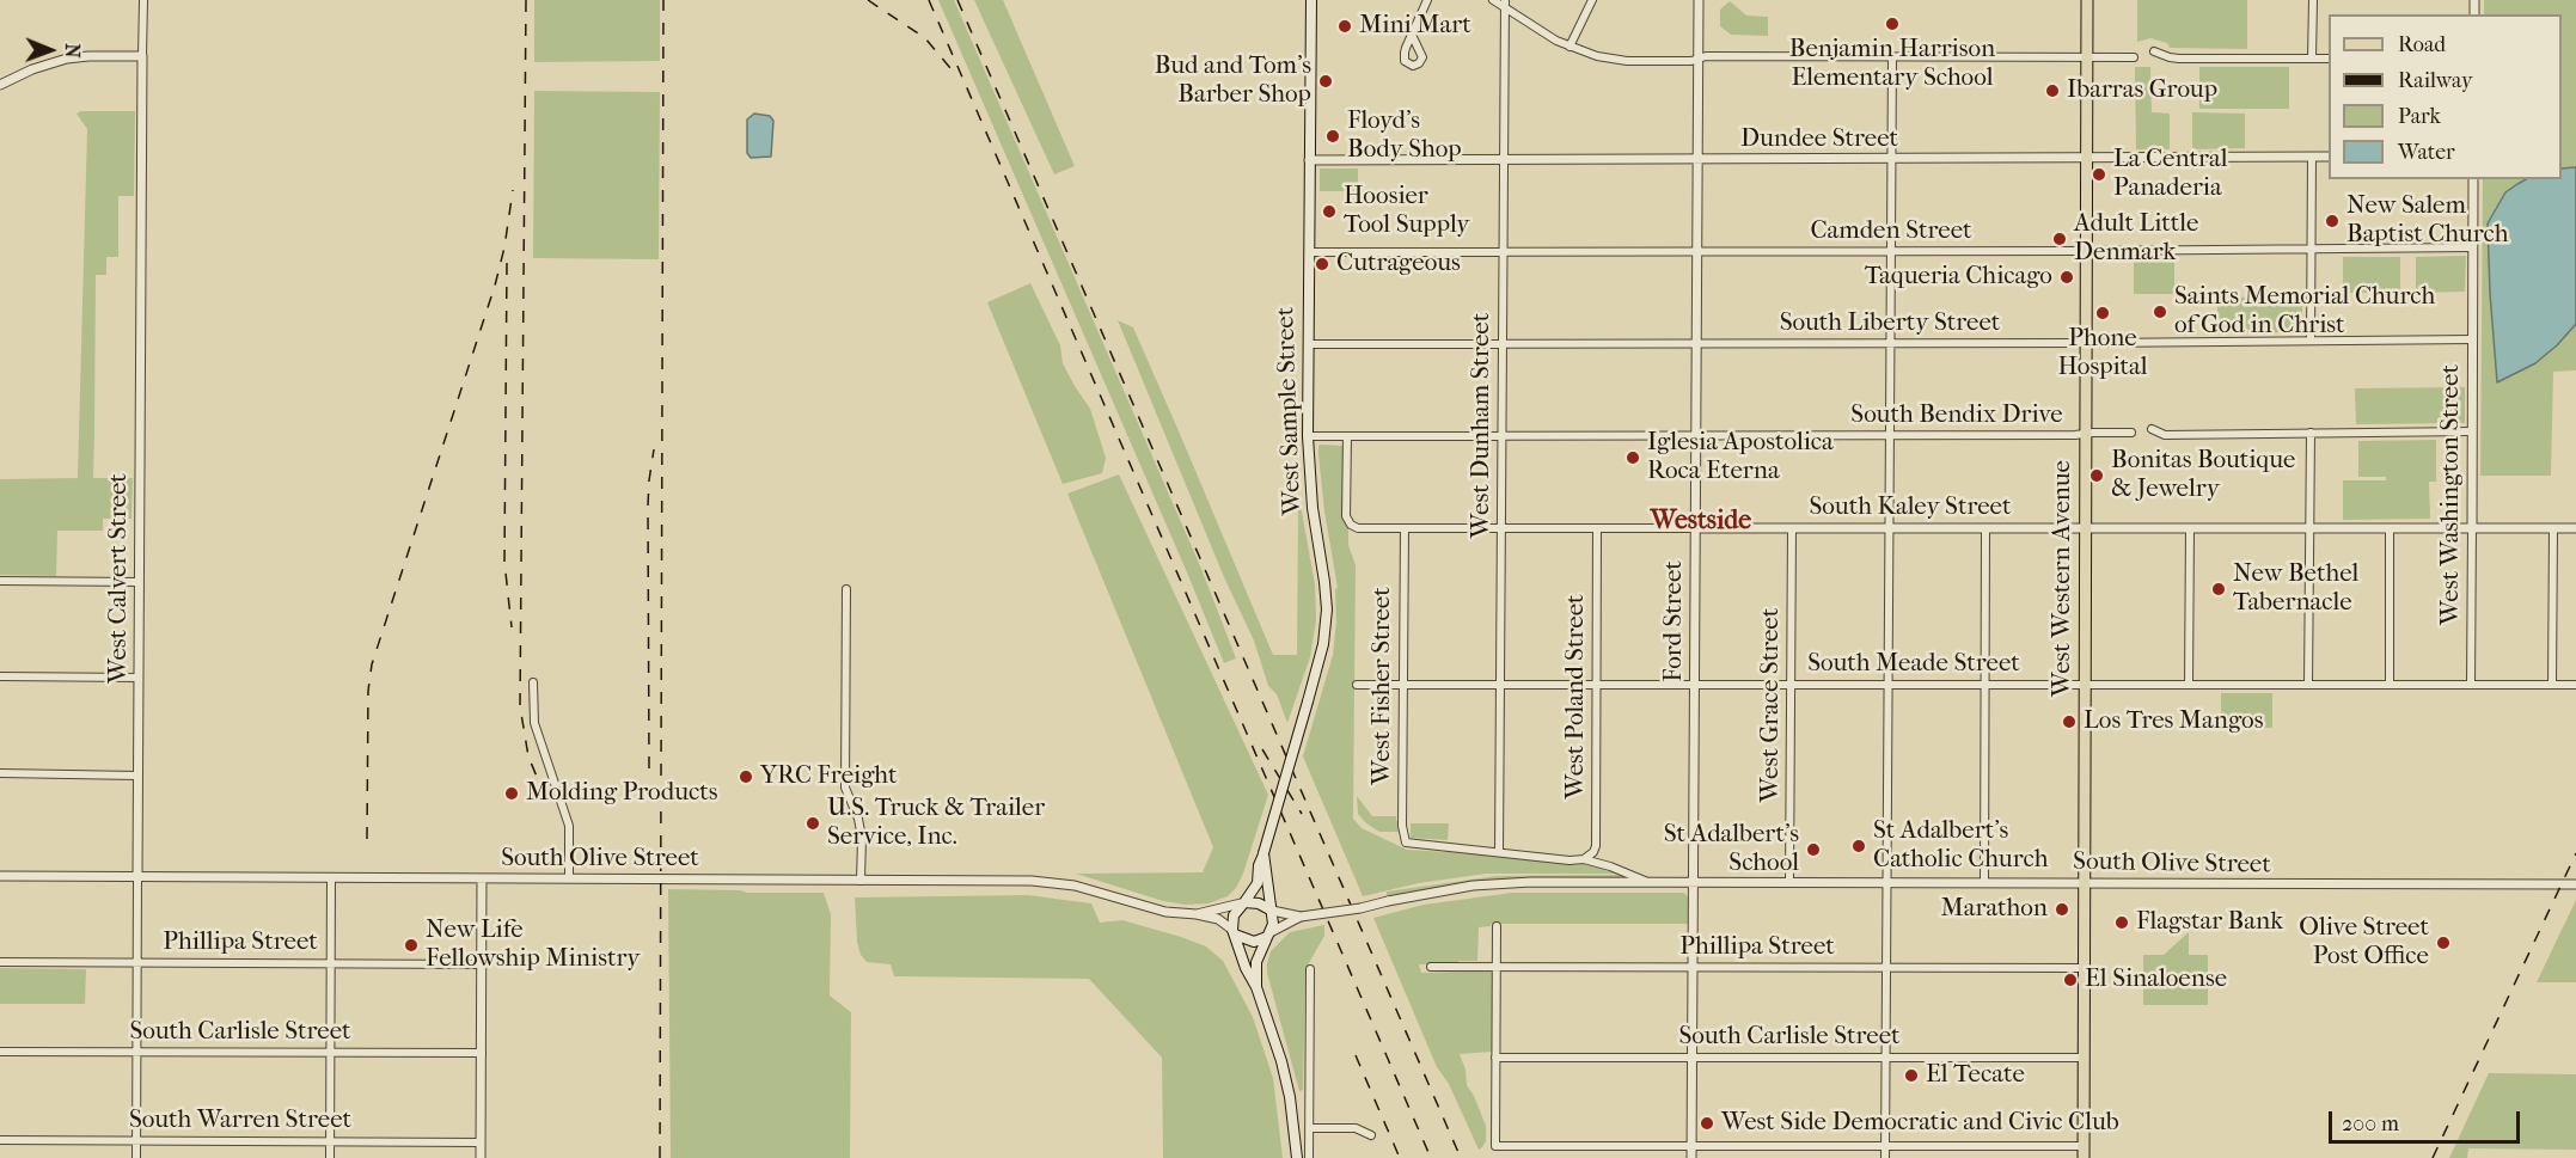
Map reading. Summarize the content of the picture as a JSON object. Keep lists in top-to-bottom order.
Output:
{
  "streets": {
    "main road": ["West Sample Street", "West Western Avenue"],
    "street": [
      "Dundee Street",
      "Camden Street",
      "South Liberty Street",
      "South Bendix Drive",
      "West Dunham Street",
      "West Washington Street",
      "South Kaley Street",
      "West Calvert Street",
      "Ford Street",
      "South Meade Street",
      "West Fisher Street",
      "West Poland Street",
      "West Grace Street",
      "South Olive Street",
      "Phillipa Street",
      "South Carlisle Street",
      "South Warren Street"
    ]
  },
  "crossings": [
    ["Dundee Street", "West Sample Street"],
    ["Dundee Street", "West Dunham Street"],
    ["Dundee Street", "West Western Avenue"],
    ["Dundee Street", "Ford Street"],
    ["Camden Street", "West Sample Street"],
    ["Camden Street", "West Dunham Street"],
    ["Camden Street", "West Washington Street"],
    ["Camden Street", "West Western Avenue"],
    ["Camden Street", "Ford Street"],
    ["South Liberty Street", "West Sample Street"],
    ["South Liberty Street", "West Dunham Street"],
    ["South Liberty Street", "West Washington Street"],
    ["South Liberty Street", "West Western Avenue"],
    ["South Liberty Street", "Ford Street"],
    ["West Sample Street", "South Bendix Drive"],
    ["West Sample Street", "South Olive Street"],
    ["South Bendix Drive", "West Dunham Street"],
    ["South Bendix Drive", "South Kaley Street"],
    ["South Bendix Drive", "West Western Avenue"],
    ["South Bendix Drive", "Ford Street"],
    ["West Dunham Street", "South Kaley Street"],
    ["West Dunham Street", "South Meade Street"],
    ["West Dunham Street", "South Olive Street"],
    ["West Washington Street", "South Kaley Street"],
    ["West Washington Street", "South Meade Street"],
    ["South Kaley Street", "West Western Avenue"],
    ["South Kaley Street", "Ford Street"],
    ["South Kaley Street", "West Fisher Street"],
    ["South Kaley Street", "West Poland Street"],
    ["South Kaley Street", "West Grace Street"],
    ["West Calvert Street", "South Olive Street"],
    ["West Calvert Street", "Phillipa Street"],
    ["West Calvert Street", "South Carlisle Street"],
    ["West Calvert Street", "South Warren Street"],
    ["West Western Avenue", "South Meade Street"],
    ["West Western Avenue", "South Olive Street"],
    ["West Western Avenue", "Phillipa Street"],
    ["West Western Avenue", "South Carlisle Street"],
    ["Ford Street", "South Meade Street"],
    ["Ford Street", "South Olive Street"],
    ["Ford Street", "Phillipa Street"],
    ["Ford Street", "South Carlisle Street"],
    ["South Meade Street", "West Fisher Street"],
    ["South Meade Street", "West Poland Street"],
    ["South Meade Street", "West Grace Street"],
    ["West Fisher Street", "South Olive Street"],
    ["West Grace Street", "South Olive Street"]
  ],
  "districts": ["Westside"],
  "places": [
    "Benjamin Harrison Elementary School",
    "Mini Mart",
    "Bud and Tom's Barber Shop",
    "Ibarras Group",
    "Floyd's Body Shop",
    "La Central Panaderia",
    "Hoosier Tool Supply",
    "New Salem Baptist Church",
    "Adult Little Denmark",
    "Cutrageous",
    "Taqueria Chicago",
    "Saints Memorial Church of God in Christ",
    "Phone Hospital",
    "Iglesia Apostolica Roca Eterna",
    "Bonitas Boutique & Jewelry",
    "New Bethel Tabernacle",
    "Los Tres Mangos",
    "YRC Freight",
    "Molding Products",
    "U.S. Truck & Trailer Service, Inc.",
    "St Adalbert's Catholic Church",
    "St Adalbert's School",
    "Marathon",
    "Flagstar Bank",
    "Olive Street Post Office",
    "New Life Fellowship Ministry",
    "El Sinaloense",
    "El Tecate",
    "West Side Democratic and Civic Club"
  ],
  "legend": [
    "Road",
    "Railway",
    "Park",
    "Water"
  ],
  "scale_bar": "200 m",
  "north": "right"
}
